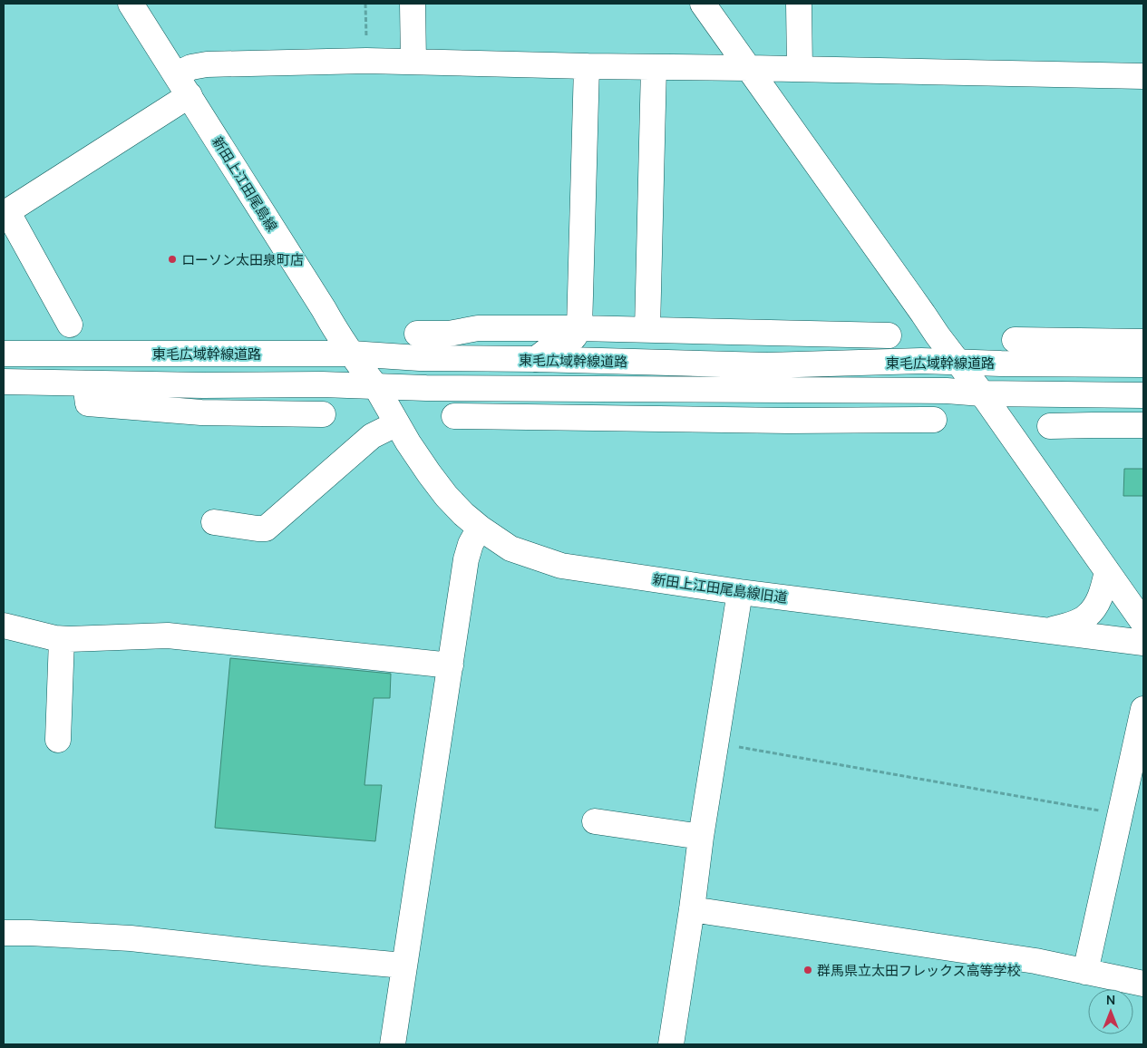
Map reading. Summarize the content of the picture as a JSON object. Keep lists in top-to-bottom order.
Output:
{
  "streets": {
    "main road": ["新田上江田尾島線", "東毛広域幹線道路", "新田上江田尾島線旧道"]
  },
  "crossings": [
    ["新田上江田尾島線", "東毛広域幹線道路"],
    ["新田上江田尾島線", "新田上江田尾島線旧道"],
    ["東毛広域幹線道路", "新田上江田尾島線旧道"]
  ],
  "places": ["ローソン太田泉町店", "群馬県立太田フレックス高等学校"],
  "north": "top"
}
